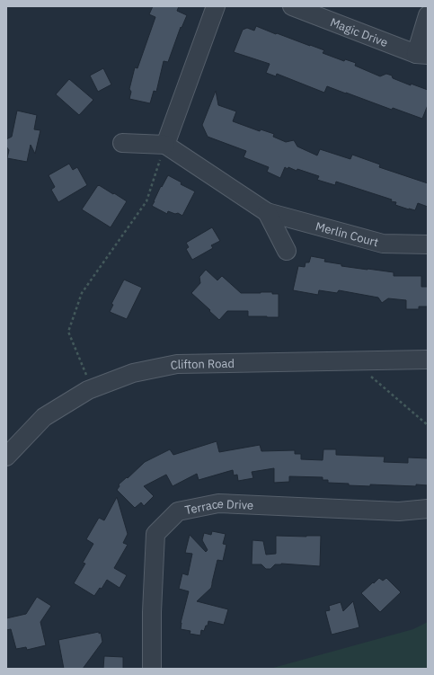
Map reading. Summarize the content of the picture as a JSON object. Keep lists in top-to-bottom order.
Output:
{
  "streets": {
    "street": [
      "Magic Drive",
      "Merlin Court",
      "Clifton Road",
      "Terrace Drive"
    ]
  }
}
